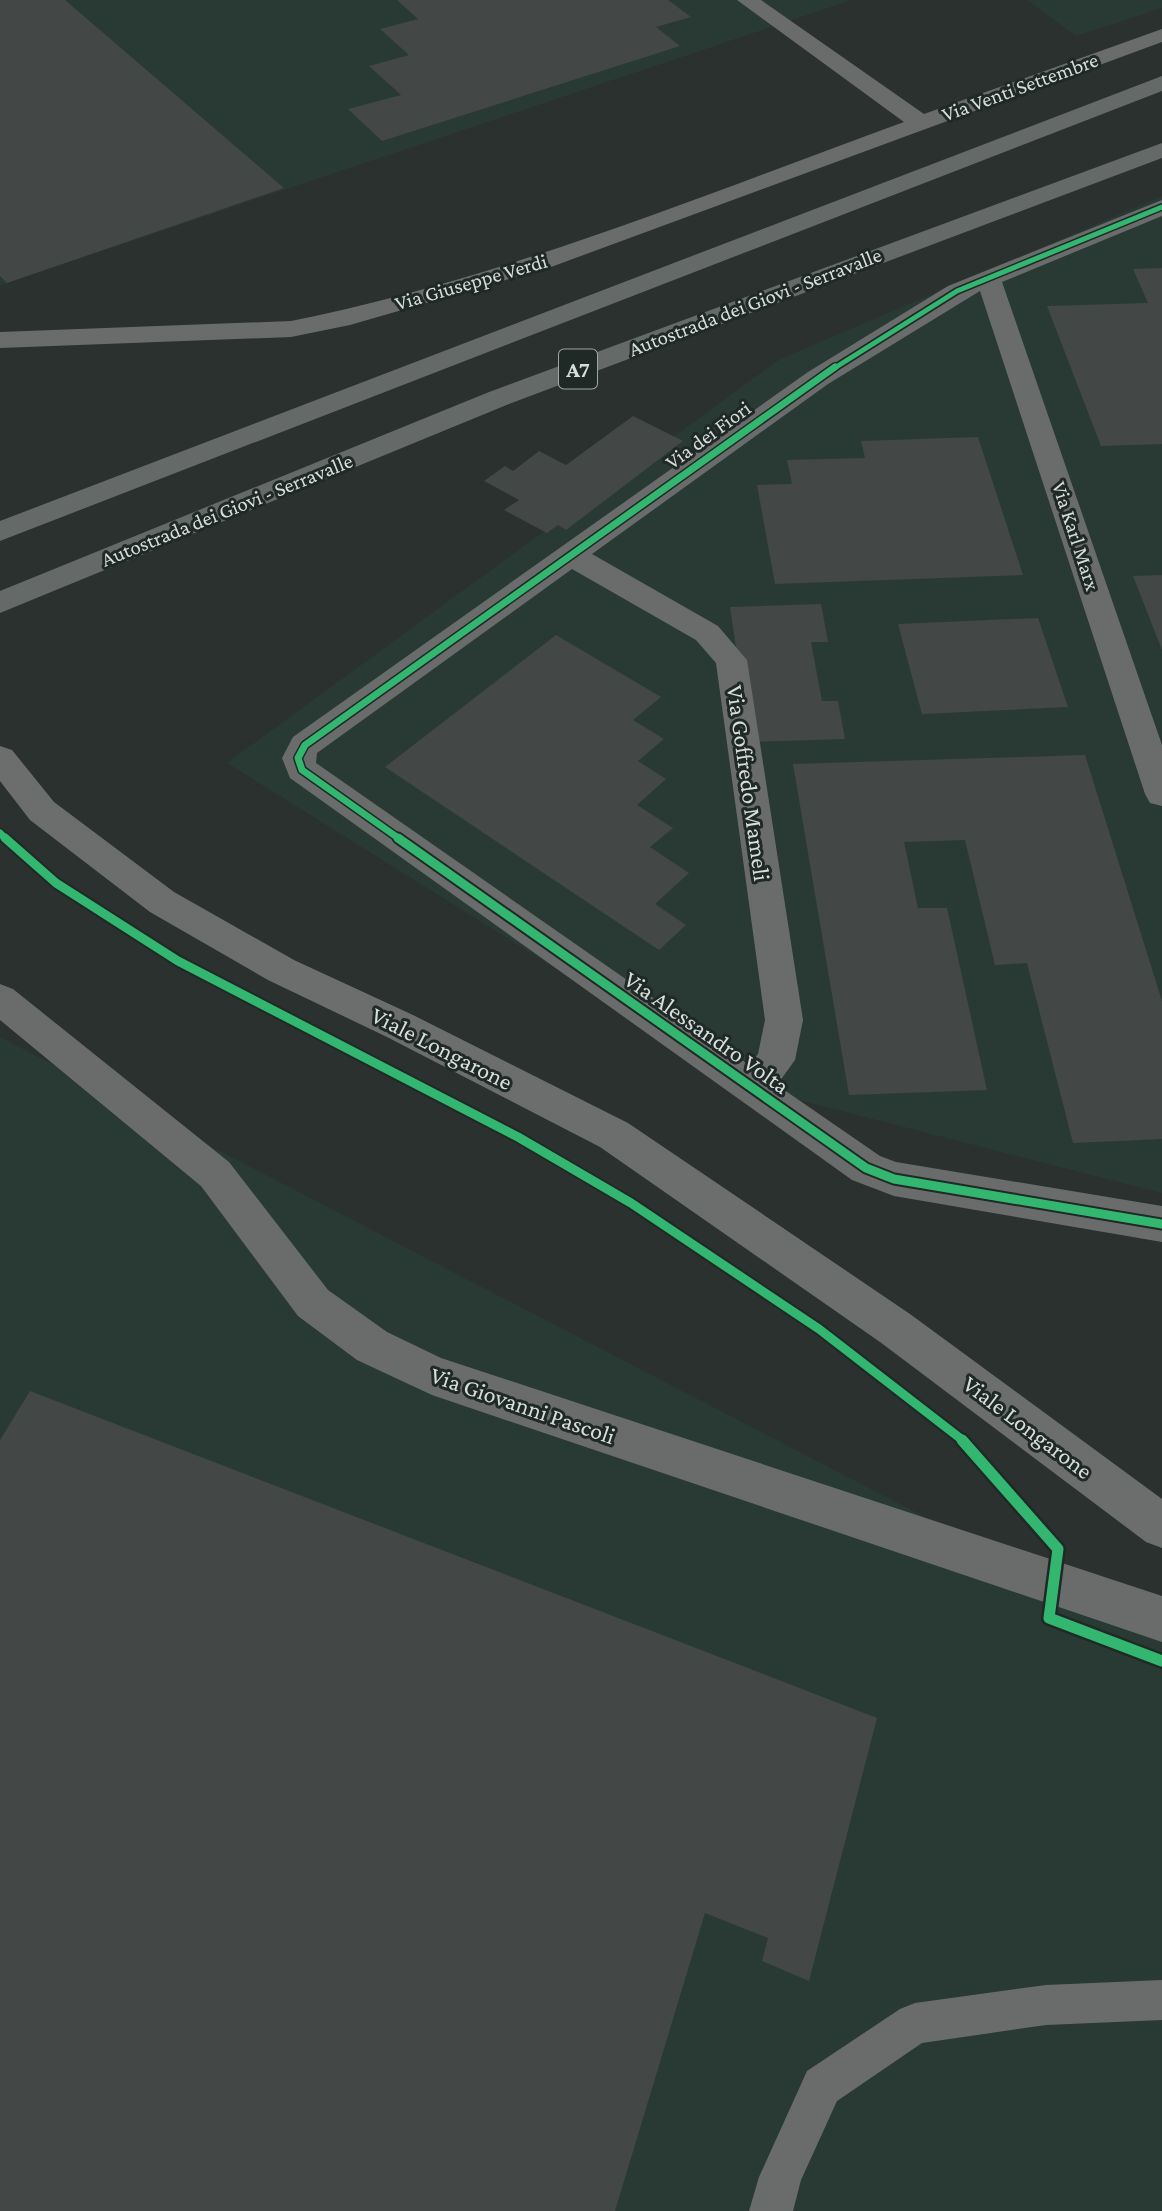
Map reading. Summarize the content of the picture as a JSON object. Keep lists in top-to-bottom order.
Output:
{
  "streets": {
    "highway": ["Autostrada dei Giovi - Serravalle", "A7"],
    "main road": ["Viale Longarone"],
    "street": [
      "Via Venti Settembre",
      "Via Giuseppe Verdi",
      "Via dei Fiori",
      "Via Karl Marx",
      "Via Goffredo Mameli",
      "Via Alessandro Volta",
      "Via Giovanni Pascoli"
    ]
  },
  "crossings": [
    ["Via Venti Settembre", "Via Giuseppe Verdi"],
    ["Via dei Fiori", "Via Karl Marx"],
    ["Via dei Fiori", "Via Goffredo Mameli"],
    ["Via dei Fiori", "Via Alessandro Volta"],
    ["Via Goffredo Mameli", "Via Alessandro Volta"]
  ]
}
